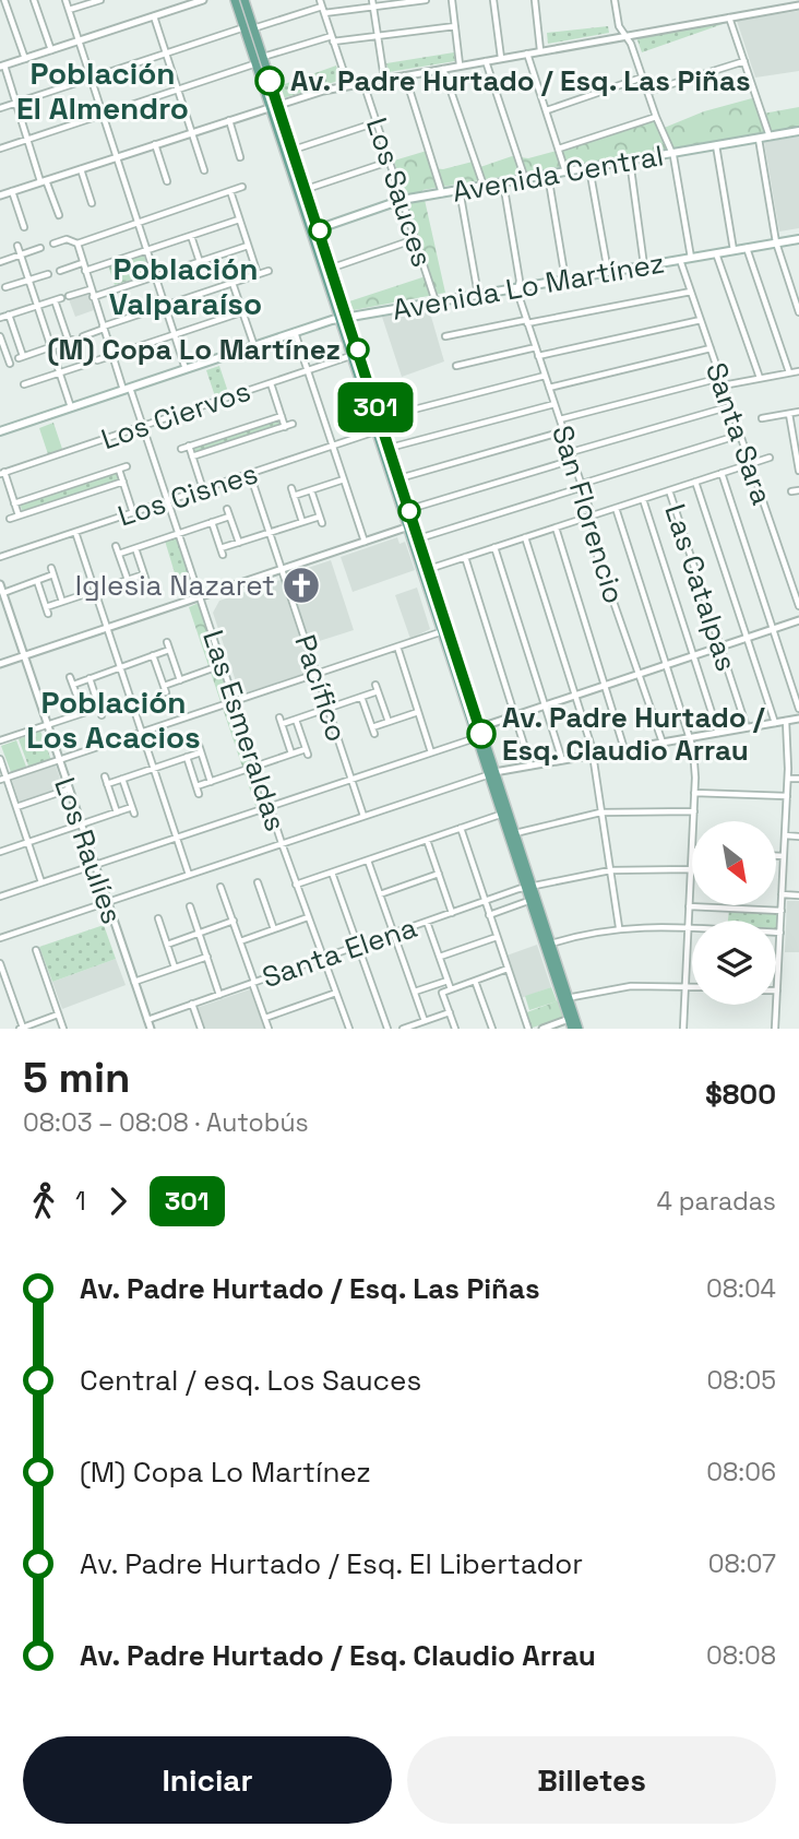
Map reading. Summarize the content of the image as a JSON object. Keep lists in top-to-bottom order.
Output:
{
  "streets": {
    "main road": ["Avenida Central", "Avenida Lo Martínez"],
    "street": [
      "Los Sauces",
      "Los Ciervos",
      "Santa Sara",
      "Los Cisnes",
      "San Florencio",
      "Las Catalpas",
      "Pacífico",
      "Las Esmeraldas",
      "Los Raulíes",
      "Santa Elena"
    ]
  },
  "crossings": [
    ["Avenida Central", "Los Sauces"],
    ["Avenida Central", "San Florencio"],
    ["Los Sauces", "Avenida Lo Martínez"],
    ["Avenida Lo Martínez", "Santa Sara"],
    ["Avenida Lo Martínez", "San Florencio"],
    ["Avenida Lo Martínez", "Las Esmeraldas"],
    ["Los Ciervos", "Las Esmeraldas"],
    ["Los Cisnes", "Pacífico"],
    ["Los Cisnes", "Las Esmeraldas"],
    ["Las Esmeraldas", "Santa Elena"],
    ["Los Raulíes", "Santa Elena"]
  ],
  "districts": ["Población El Almendro", "Población Valparaíso", "Población Los Acacios"],
  "places": {
    "other": ["Av. Padre Hurtado / Esq. Las Piñas", "(M) Copa Lo Martínez", "Av. Padre Hurtado / Esq. Claudio Arrau"],
    "church": ["Iglesia Nazaret"]
  },
  "lines": ["bus line 301"],
  "north": "bottom right",
  "page": {
    "on_map": "301",
    "heading": ["5 min", "08:03 – 08:08 · Autobús", "$800"],
    "legs": ["1", "301", "4 paradas"],
    "list": [
      {
        "name": "Av. Padre Hurtado / Esq. Las Piñas",
        "value": "08:04"
      },
      {
        "name": "Central / esq. Los Sauces",
        "value": "08:05"
      },
      {
        "name": "(M) Copa Lo Martínez",
        "value": "08:06"
      },
      {
        "name": "Av. Padre Hurtado / Esq. El Libertador",
        "value": "08:07"
      },
      {
        "name": "Av. Padre Hurtado / Esq. Claudio Arrau",
        "value": "08:08"
      }
    ],
    "buttons": ["Iniciar", "Billetes"]
  }
}
